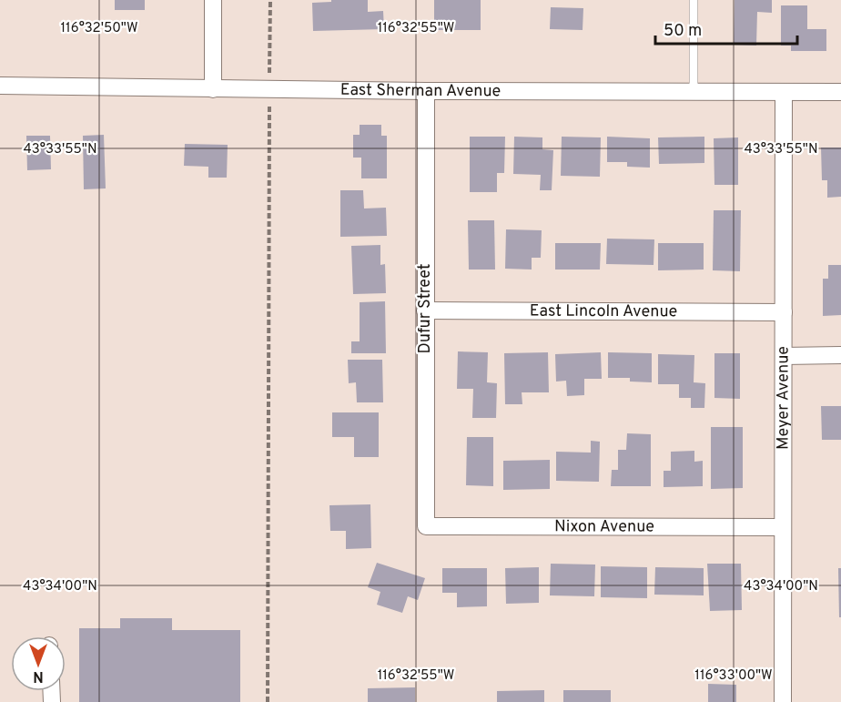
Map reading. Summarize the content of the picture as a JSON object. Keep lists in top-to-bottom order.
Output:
{
  "streets": {
    "street": [
      "East Sherman Avenue",
      "Dufur Street",
      "East Lincoln Avenue",
      "Meyer Avenue",
      "Nixon Avenue"
    ]
  },
  "crossings": [
    ["East Sherman Avenue", "Dufur Street"],
    ["East Sherman Avenue", "Meyer Avenue"],
    ["Dufur Street", "East Lincoln Avenue"],
    ["Dufur Street", "Nixon Avenue"],
    ["East Lincoln Avenue", "Meyer Avenue"],
    ["Meyer Avenue", "Nixon Avenue"]
  ],
  "scale_bar": "50 m",
  "north": "bottom",
  "coordinates": [
    "116°32'50\"W",
    "116°32'55\"W",
    "43°33'55\"N",
    "43°34'00\"N",
    "116°33'00\"W"
  ]
}
